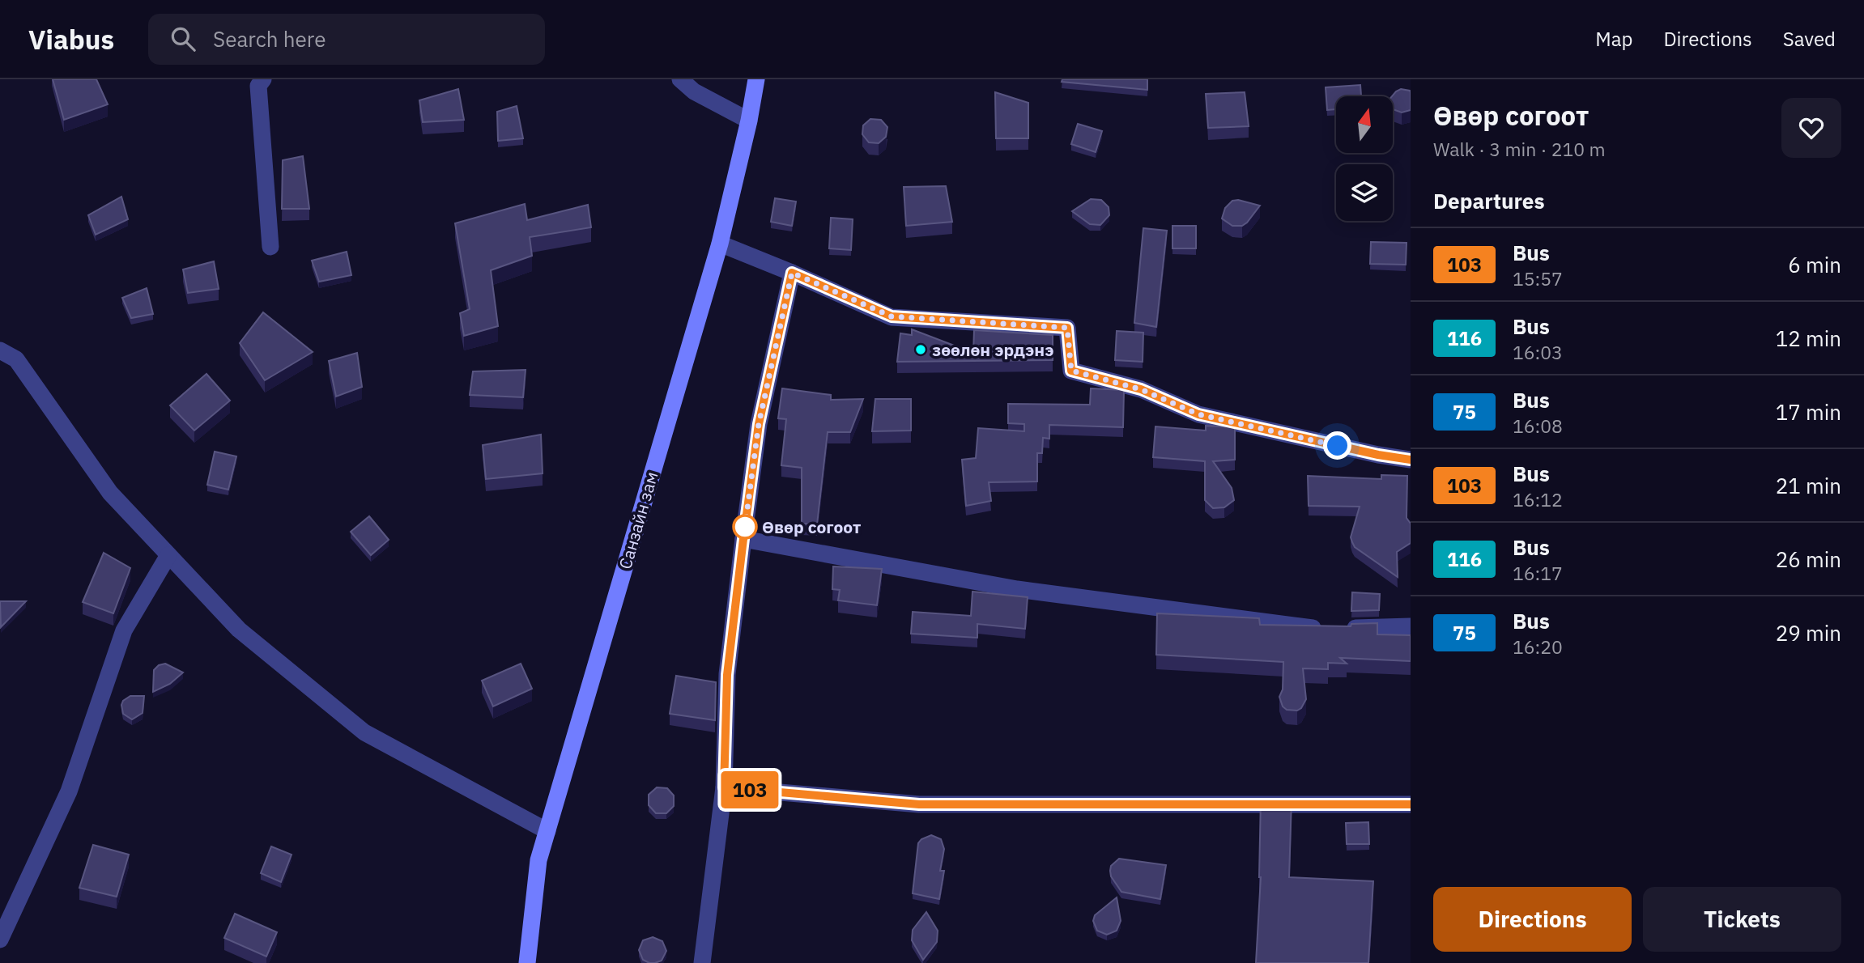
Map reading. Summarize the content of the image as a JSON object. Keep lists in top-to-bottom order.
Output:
{
  "streets": {
    "main road": ["Санзайн зам"]
  },
  "places": ["зөөлөн эрдэнэ", "Өвөр согоот"],
  "lines": ["bus line 103"],
  "north": "top",
  "page": {
    "header": "Viabus",
    "search": "Search here",
    "nav": ["Map", "Directions", "Saved"],
    "on_map": "103",
    "heading": [
      ["Өвөр согоот", "Walk · 3 min · 210 m"],
      "Departures"
    ],
    "list": [
      {
        "mark": "103",
        "name": "Bus",
        "note": "15:57",
        "value": "6 min"
      },
      {
        "mark": "116",
        "name": "Bus",
        "note": "16:03",
        "value": "12 min"
      },
      {
        "mark": "75",
        "name": "Bus",
        "note": "16:08",
        "value": "17 min"
      },
      {
        "mark": "103",
        "name": "Bus",
        "note": "16:12",
        "value": "21 min"
      },
      {
        "mark": "116",
        "name": "Bus",
        "note": "16:17",
        "value": "26 min"
      },
      {
        "mark": "75",
        "name": "Bus",
        "note": "16:20",
        "value": "29 min"
      }
    ],
    "buttons": ["Directions", "Tickets"]
  }
}
